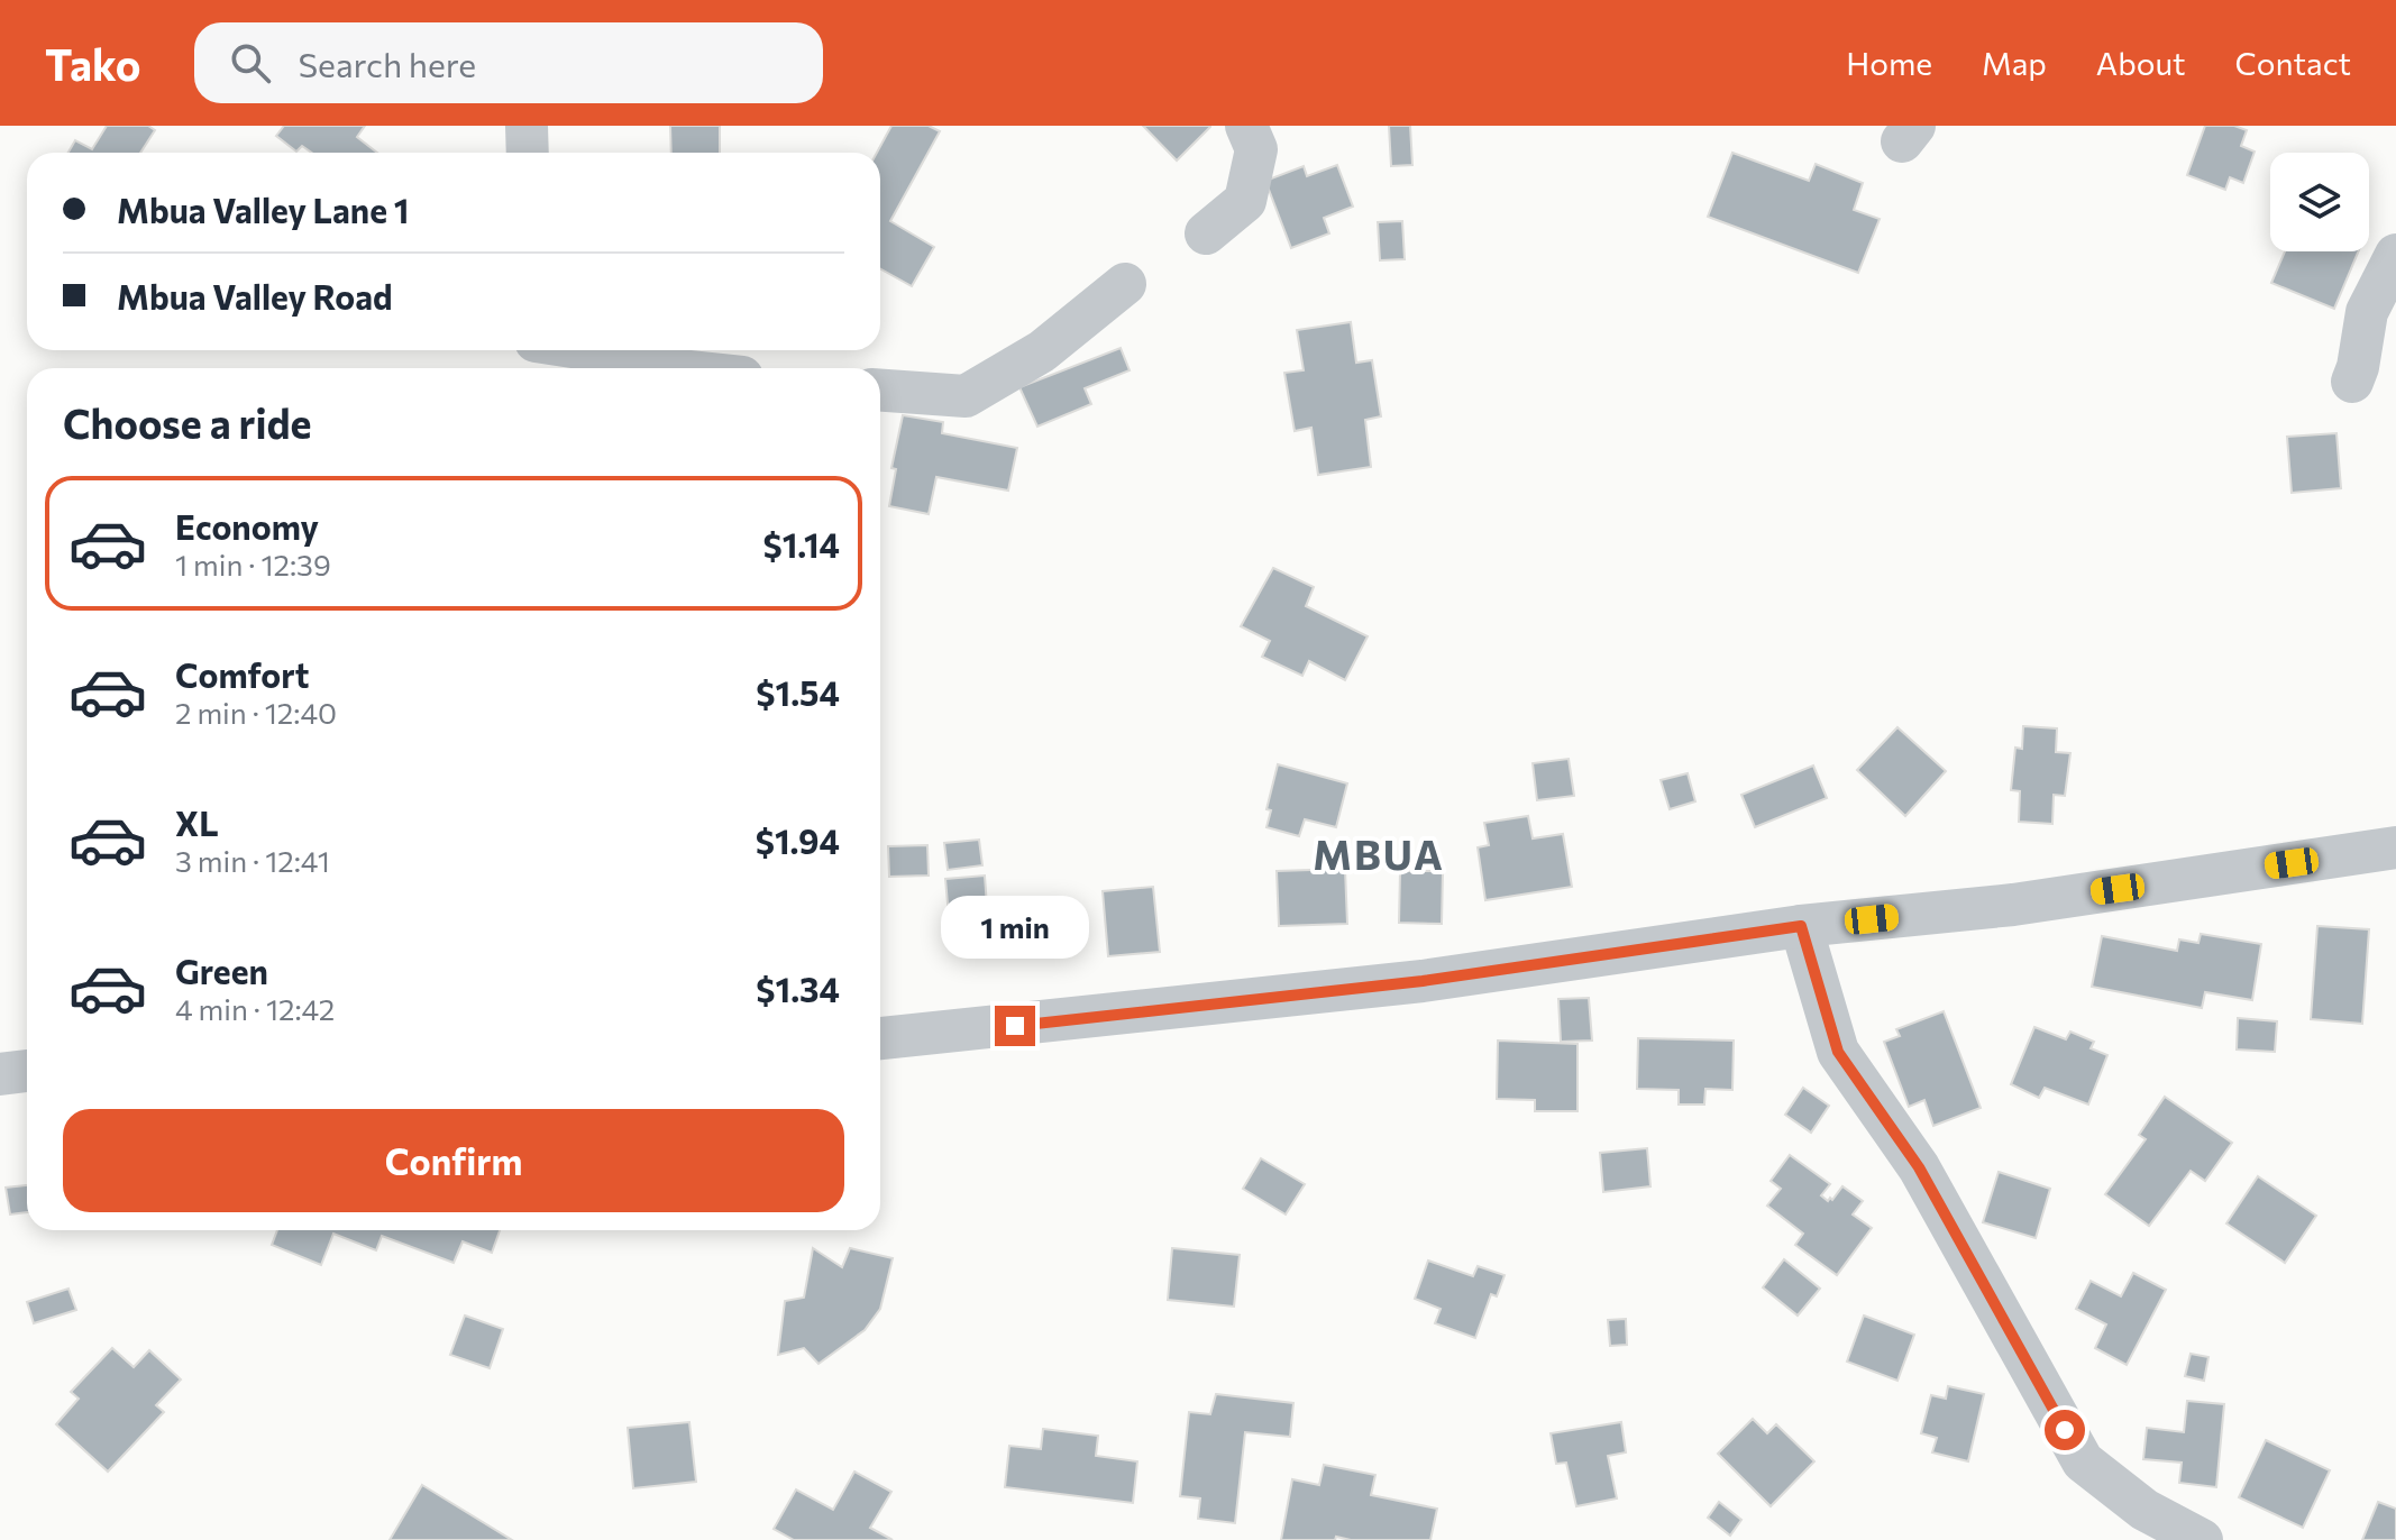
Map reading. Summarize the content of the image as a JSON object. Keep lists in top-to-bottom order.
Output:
{
  "districts": ["MBUA"],
  "page": {
    "header": "Tako",
    "search": "Search here",
    "nav": [
      "Home",
      "Map",
      "About",
      "Contact"
    ],
    "banner": ["Mbua Valley Lane 1", "Mbua Valley Road"],
    "heading": "Choose a ride",
    "list": [
      {
        "name": "Economy",
        "note": "1 min · 12:39",
        "value": "$1.14"
      },
      {
        "name": "Comfort",
        "note": "2 min · 12:40",
        "value": "$1.54"
      },
      {
        "name": "XL",
        "note": "3 min · 12:41",
        "value": "$1.94"
      },
      {
        "name": "Green",
        "note": "4 min · 12:42",
        "value": "$1.34"
      }
    ],
    "bubble": "1 min",
    "buttons": "Confirm"
  }
}
